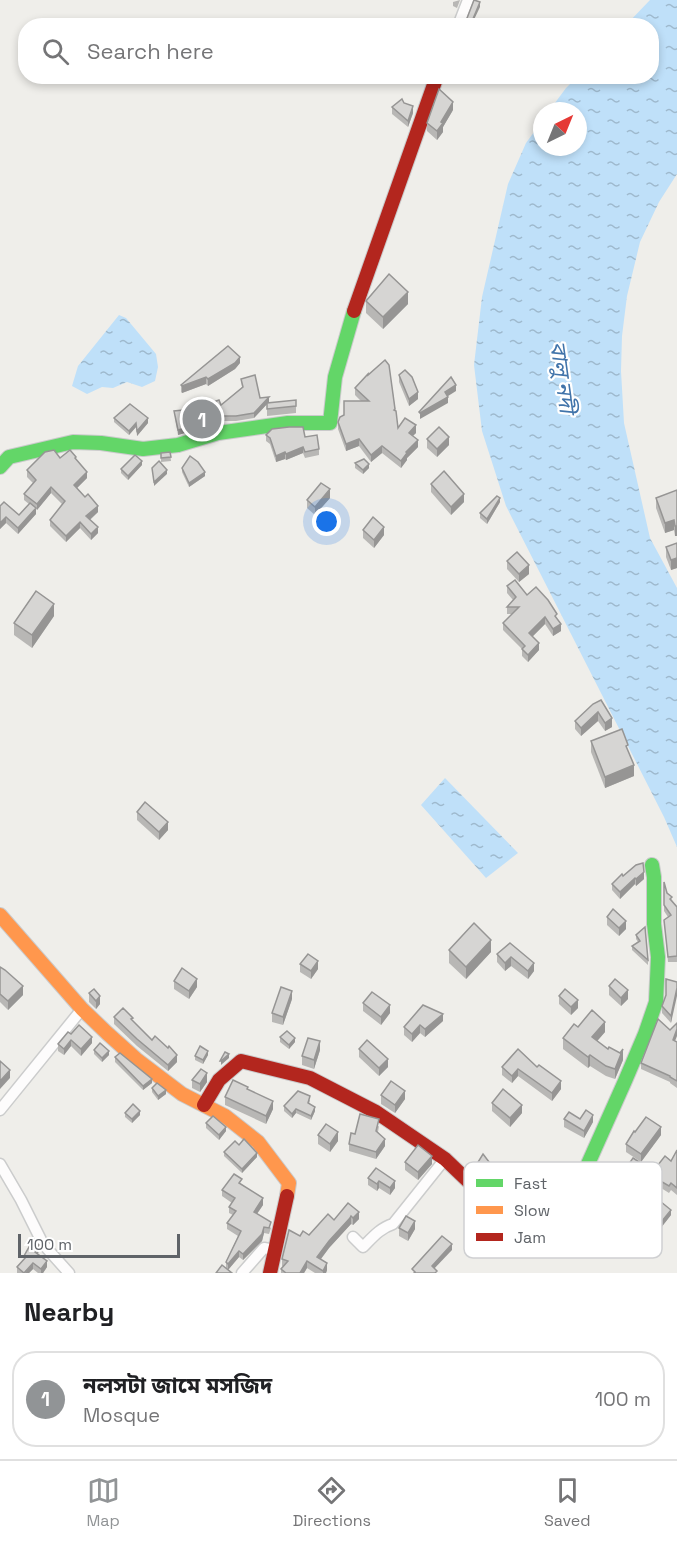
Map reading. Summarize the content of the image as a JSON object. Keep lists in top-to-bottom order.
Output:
{
  "water": ["বালু নদী"],
  "legend": ["Fast", "Slow", "Jam"],
  "scale_bar": "100 m",
  "north": "top right",
  "page": {
    "search": "Search here",
    "pins": "1",
    "scale": "100 m",
    "heading": "Nearby",
    "list": [
      {
        "mark": "1",
        "name": "নলসটা জামে মসজিদ",
        "note": "Mosque",
        "value": "100 m"
      }
    ],
    "nav": ["Map", "Directions", "Saved"]
  }
}
